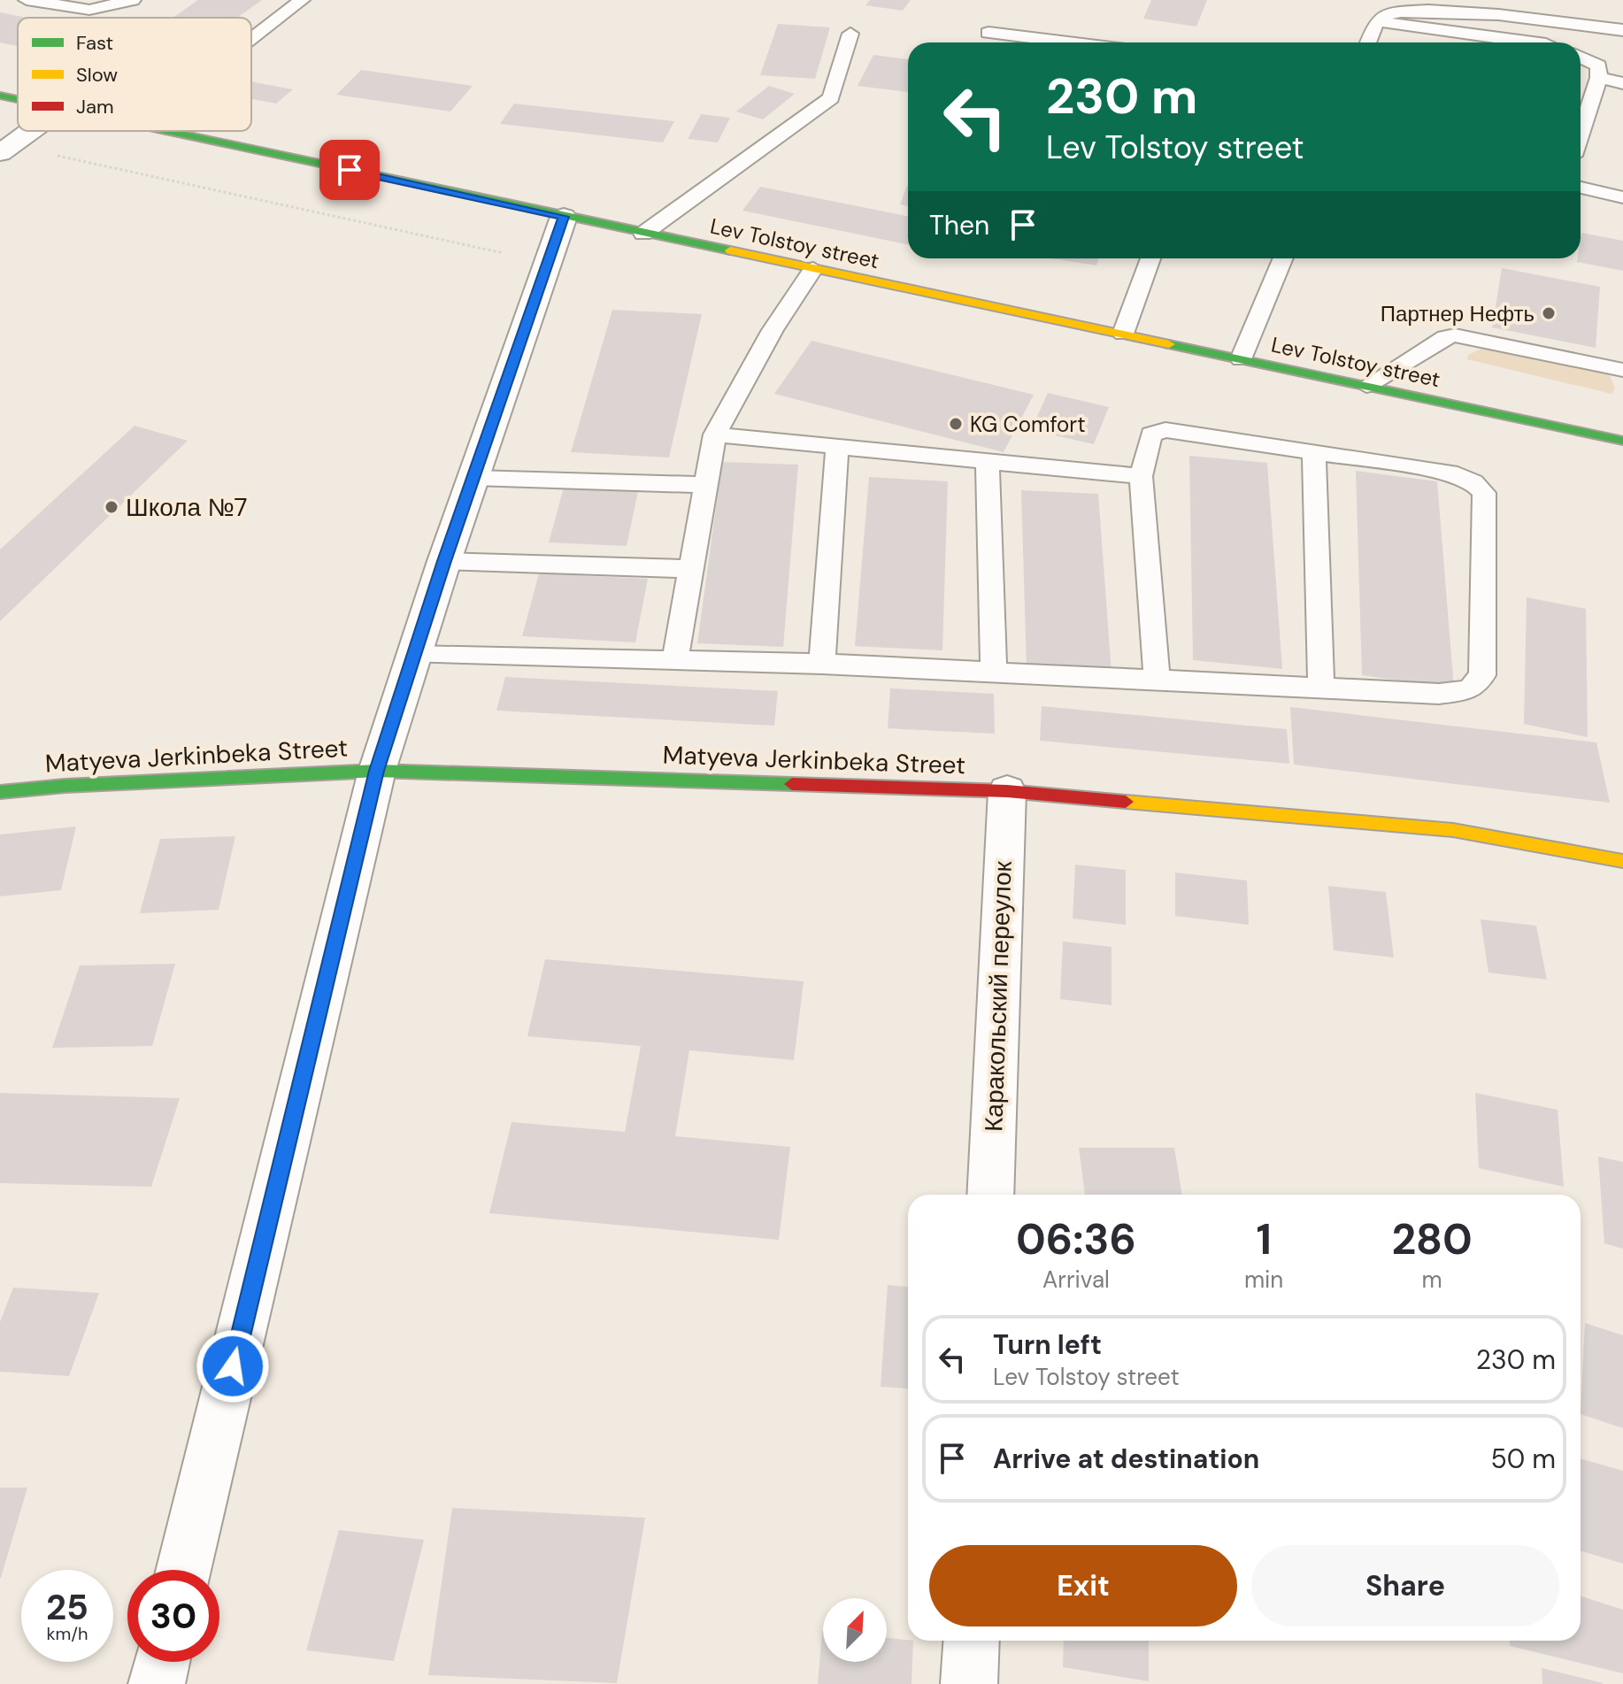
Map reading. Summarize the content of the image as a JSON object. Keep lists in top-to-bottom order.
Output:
{
  "streets": {
    "main road": ["Lev Tolstoy street", "Matyeva Jerkinbeka Street"],
    "street": ["Каракольский переулок"]
  },
  "crossings": [
    ["Matyeva Jerkinbeka Street", "Каракольский переулок"]
  ],
  "places": ["Партнер Нефть", "KG Comfort", "Школа №7"],
  "legend": ["Fast", "Slow", "Jam"],
  "north": "top right",
  "page": {
    "turn": ["230 m", "Lev Tolstoy street"],
    "then": "Then",
    "eta": [
      "06:36",
      "Arrival",
      "1",
      "min",
      "280",
      "m"
    ],
    "list": [
      {
        "name": "Turn left",
        "note": "Lev Tolstoy street",
        "value": "230 m"
      },
      {
        "name": "Arrive at destination",
        "value": "50 m"
      }
    ],
    "buttons": ["Exit", "Share"],
    "speed": "25 km/h",
    "limit": "30"
  }
}
